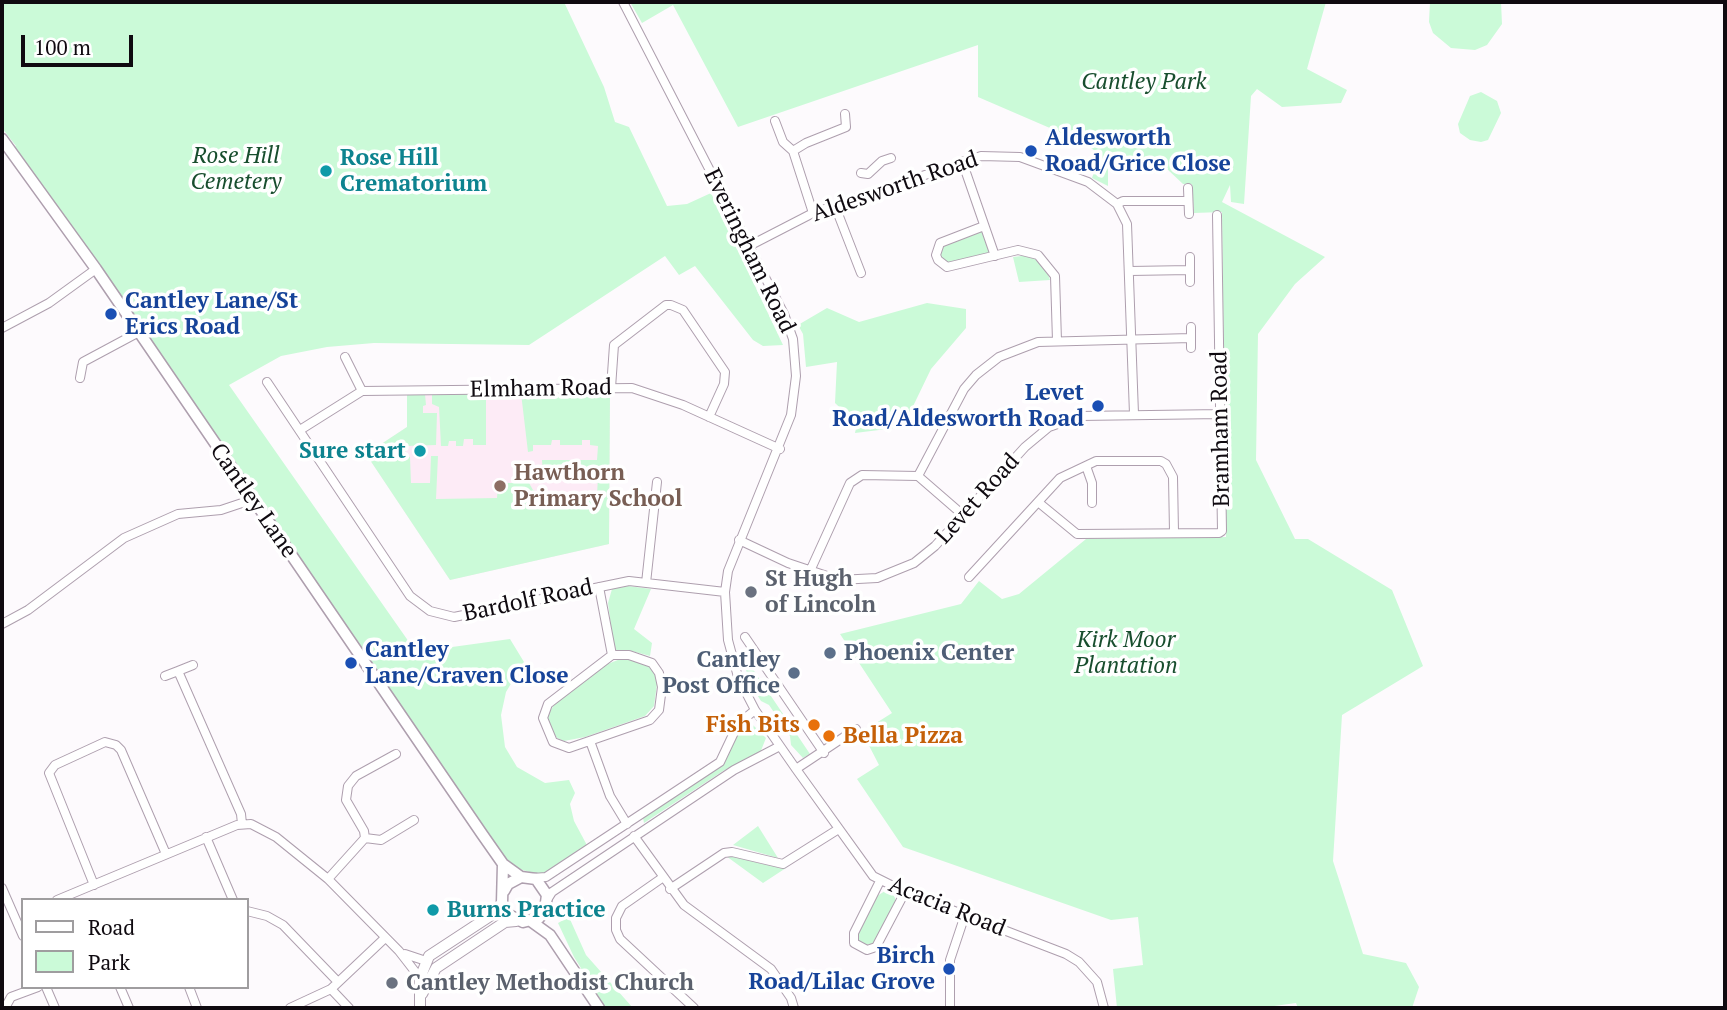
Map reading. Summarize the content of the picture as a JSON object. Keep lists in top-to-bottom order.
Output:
{
  "streets": {
    "main road": ["Cantley Lane"],
    "street": [
      "Aldesworth Road",
      "Everingham Road",
      "Elmham Road",
      "Bramham Road",
      "Levet Road",
      "Bardolf Road",
      "Acacia Road"
    ]
  },
  "crossings": [
    ["Aldesworth Road", "Everingham Road"],
    ["Everingham Road", "Elmham Road"],
    ["Everingham Road", "Levet Road"],
    ["Everingham Road", "Bardolf Road"],
    ["Everingham Road", "Acacia Road"],
    ["Bramham Road", "Levet Road"]
  ],
  "parks": ["Cantley Park", "Rose Hill Cemetery", "Kirk Moor Plantation"],
  "places": [
    "Aldesworth Road/Grice Close",
    "Rose Hill Crematorium",
    "Cantley Lane/St Erics Road",
    "Levet Road/Aldesworth Road",
    "Sure start",
    "Hawthorn Primary School",
    "St Hugh of Lincoln",
    "Phoenix Center",
    "Cantley Lane/Craven Close",
    "Cantley Post Office",
    "Fish Bits",
    "Bella Pizza",
    "Burns Practice",
    "Birch Road/Lilac Grove",
    "Cantley Methodist Church"
  ],
  "legend": ["Road", "Park"],
  "scale_bar": "100 m"
}
